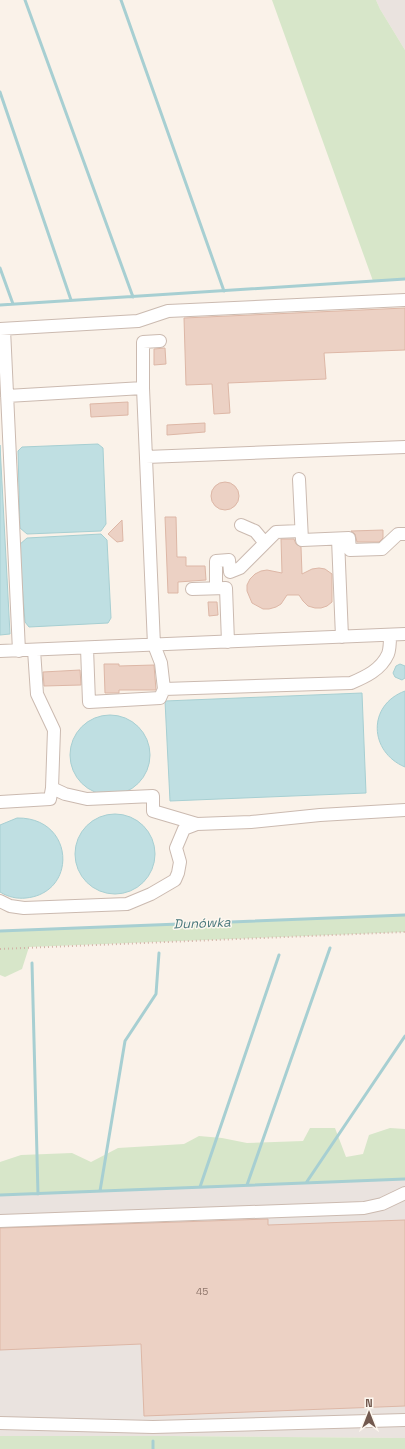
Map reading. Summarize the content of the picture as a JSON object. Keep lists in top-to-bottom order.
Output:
{
  "water": ["Dunówka"],
  "house_numbers": ["45"],
  "north": "top"
}
